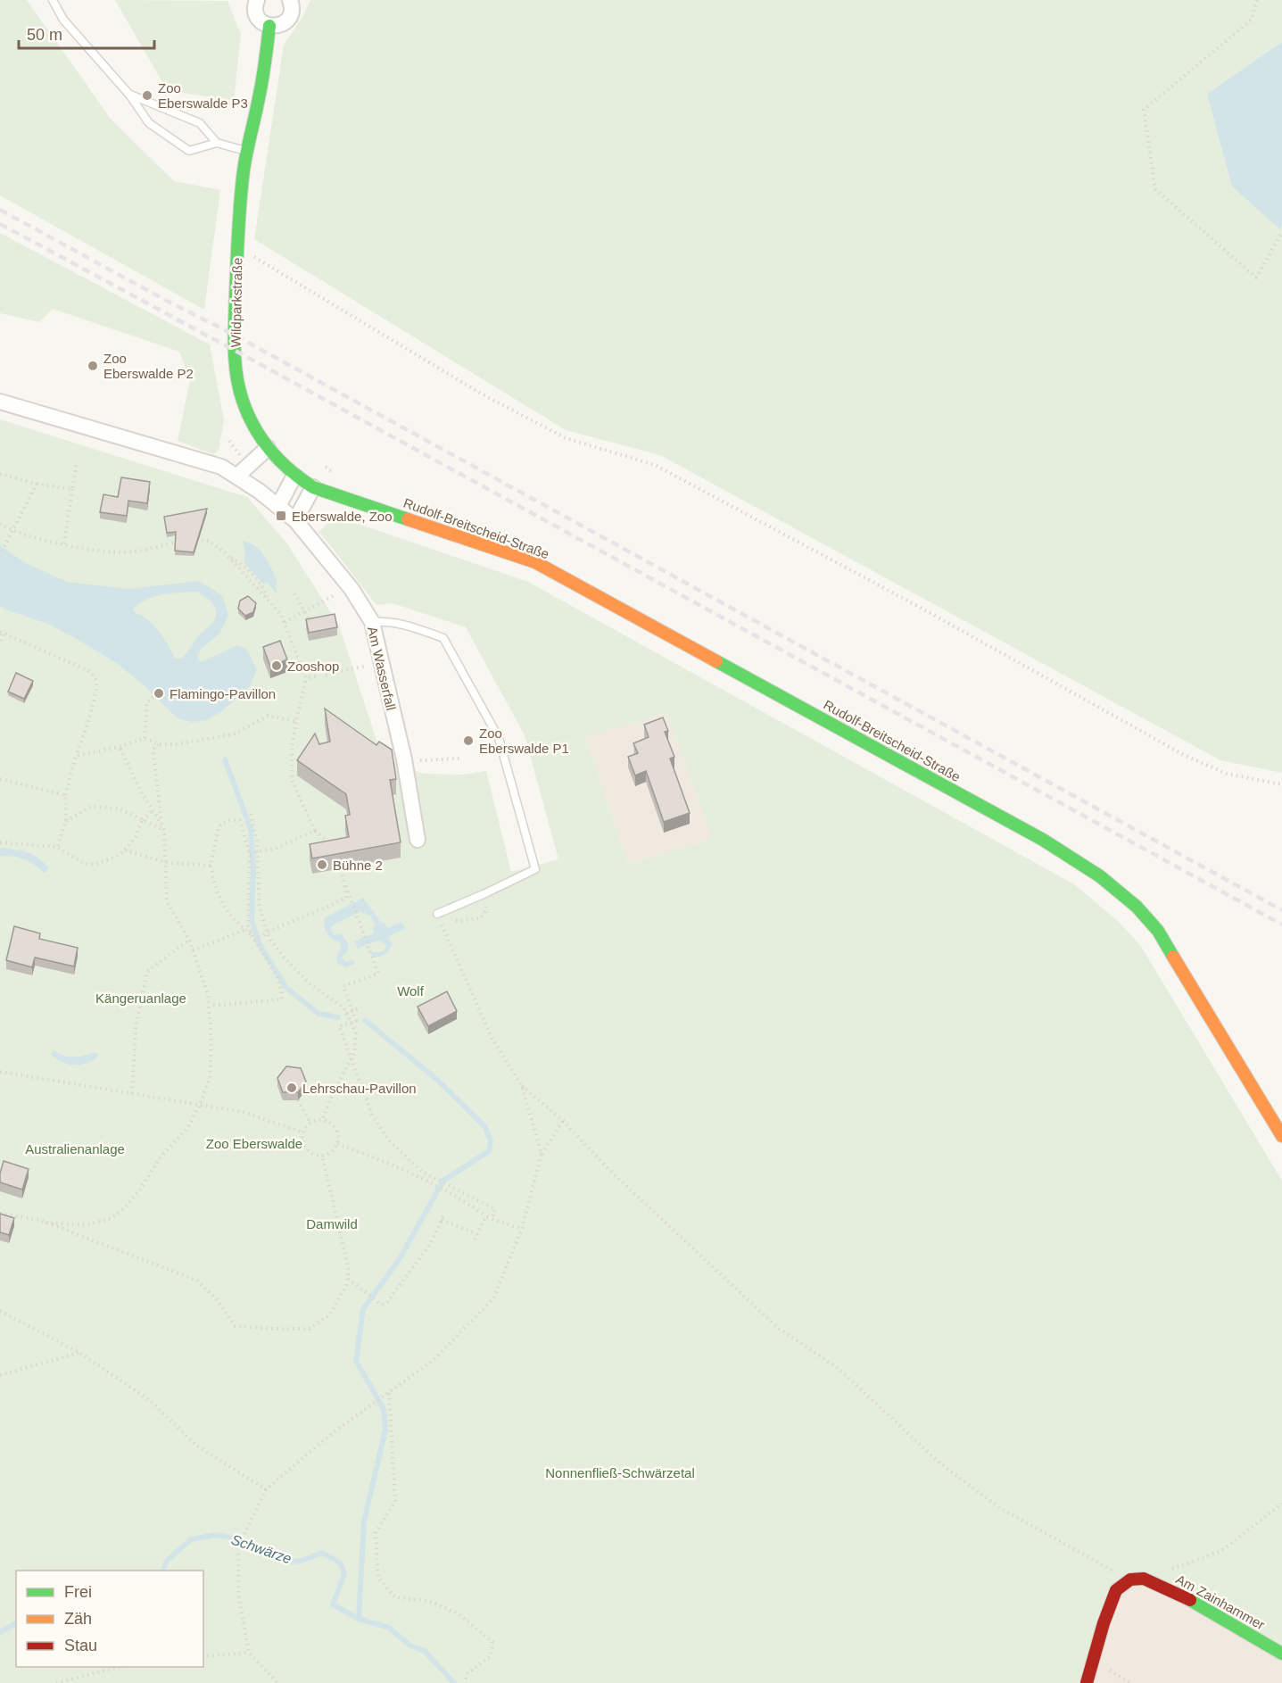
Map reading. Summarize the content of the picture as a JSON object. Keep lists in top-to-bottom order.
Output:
{
  "streets": {
    "street": [
      "Wildparkstraße",
      "Rudolf-Breitscheid-Straße",
      "Am Wasserfall",
      "Am Zainhammer"
    ]
  },
  "crossings": [
    ["Wildparkstraße", "Rudolf-Breitscheid-Straße"]
  ],
  "water": ["Schwärze"],
  "parks": [
    "Wolf",
    "Kängeruanlage",
    "Zoo Eberswalde",
    "Australienanlage",
    "Damwild",
    "Nonnenfließ-Schwärzetal"
  ],
  "places": {
    "other": [
      "Zoo Eberswalde P3",
      "Zoo Eberswalde P2",
      "Zooshop",
      "Flamingo-Pavillon",
      "Zoo Eberswalde P1",
      "Bühne 2",
      "Lehrschau-Pavillon"
    ],
    "transit": ["Eberswalde, Zoo"]
  },
  "legend": ["Frei", "Zäh", "Stau"],
  "scale_bar": "50 m"
}
